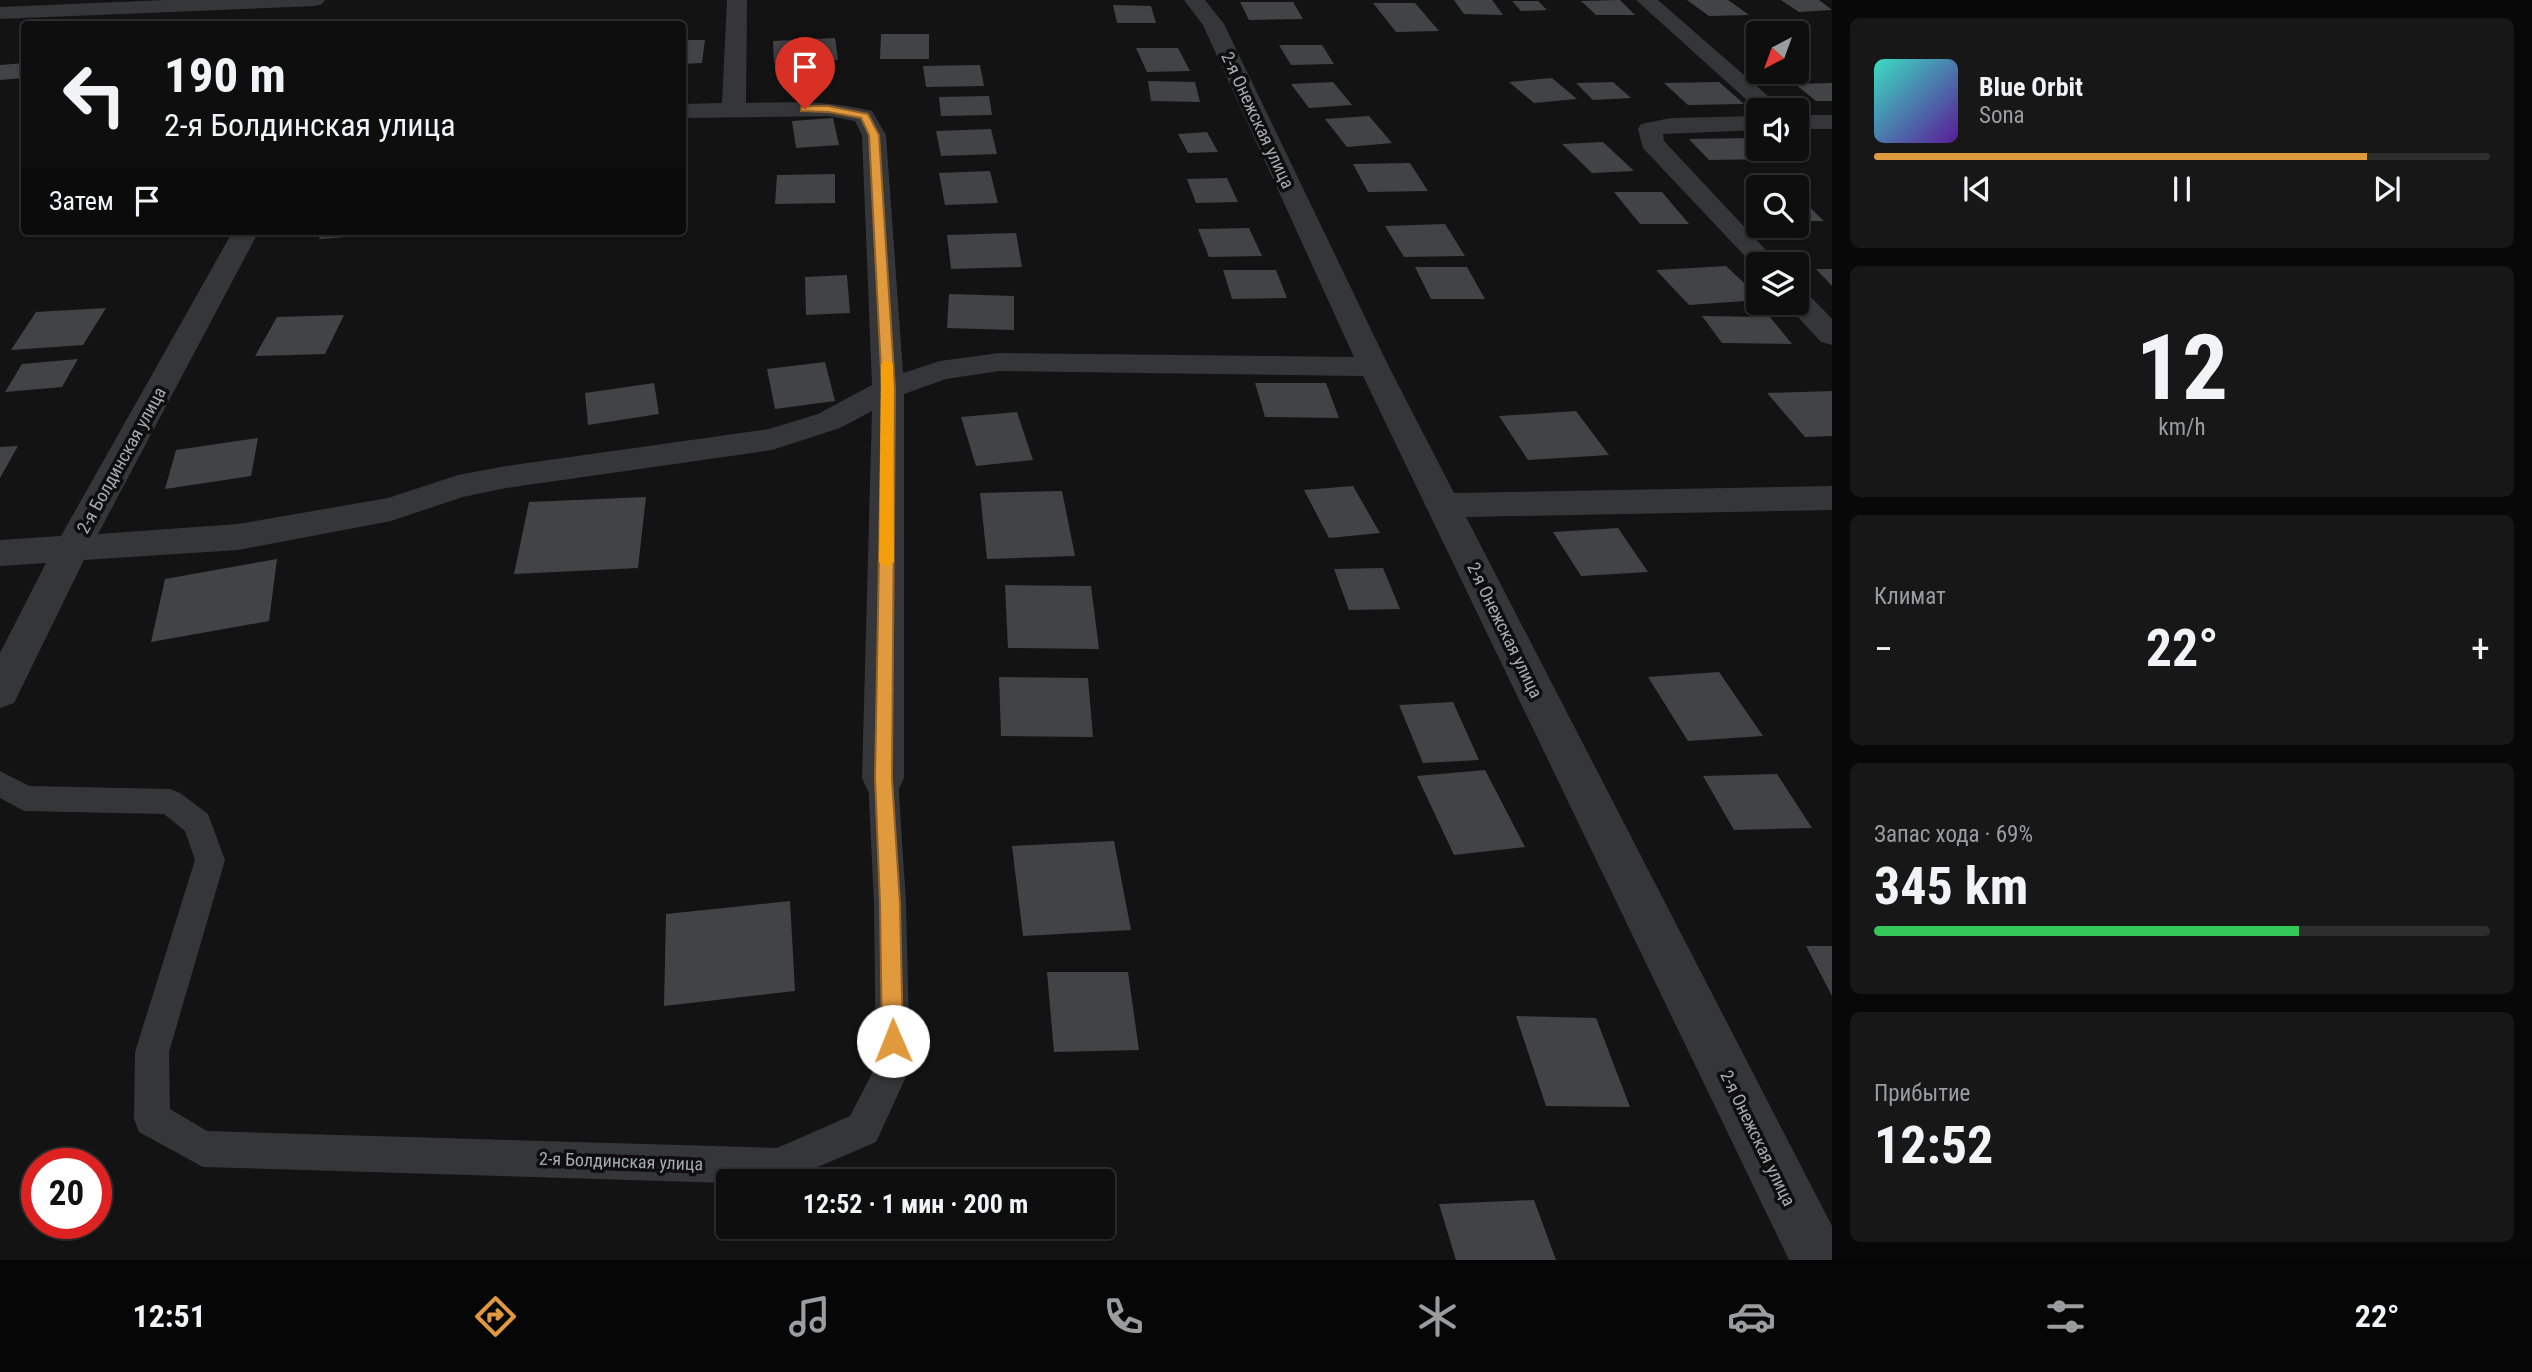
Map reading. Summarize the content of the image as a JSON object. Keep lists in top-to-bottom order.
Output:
{
  "streets": {
    "street": ["2-я Онежская улица", "2-я Болдинская улица"]
  },
  "north": "bottom left",
  "page": {
    "turn": ["190 m", "2-я Болдинская улица"],
    "song": ["Blue Orbit", "Sona"],
    "then": "Затем",
    "tile": [
      ["12", "km/h"],
      "Климат",
      ["Запас хода · 69%", "345 km"],
      ["Прибытие", "12:52"]
    ],
    "heat": ["−", "22°", "+"],
    "limit": "20",
    "trip": "12:52 · 1 мин · 200 m",
    "tabs": ["12:51", "22°"]
  }
}
